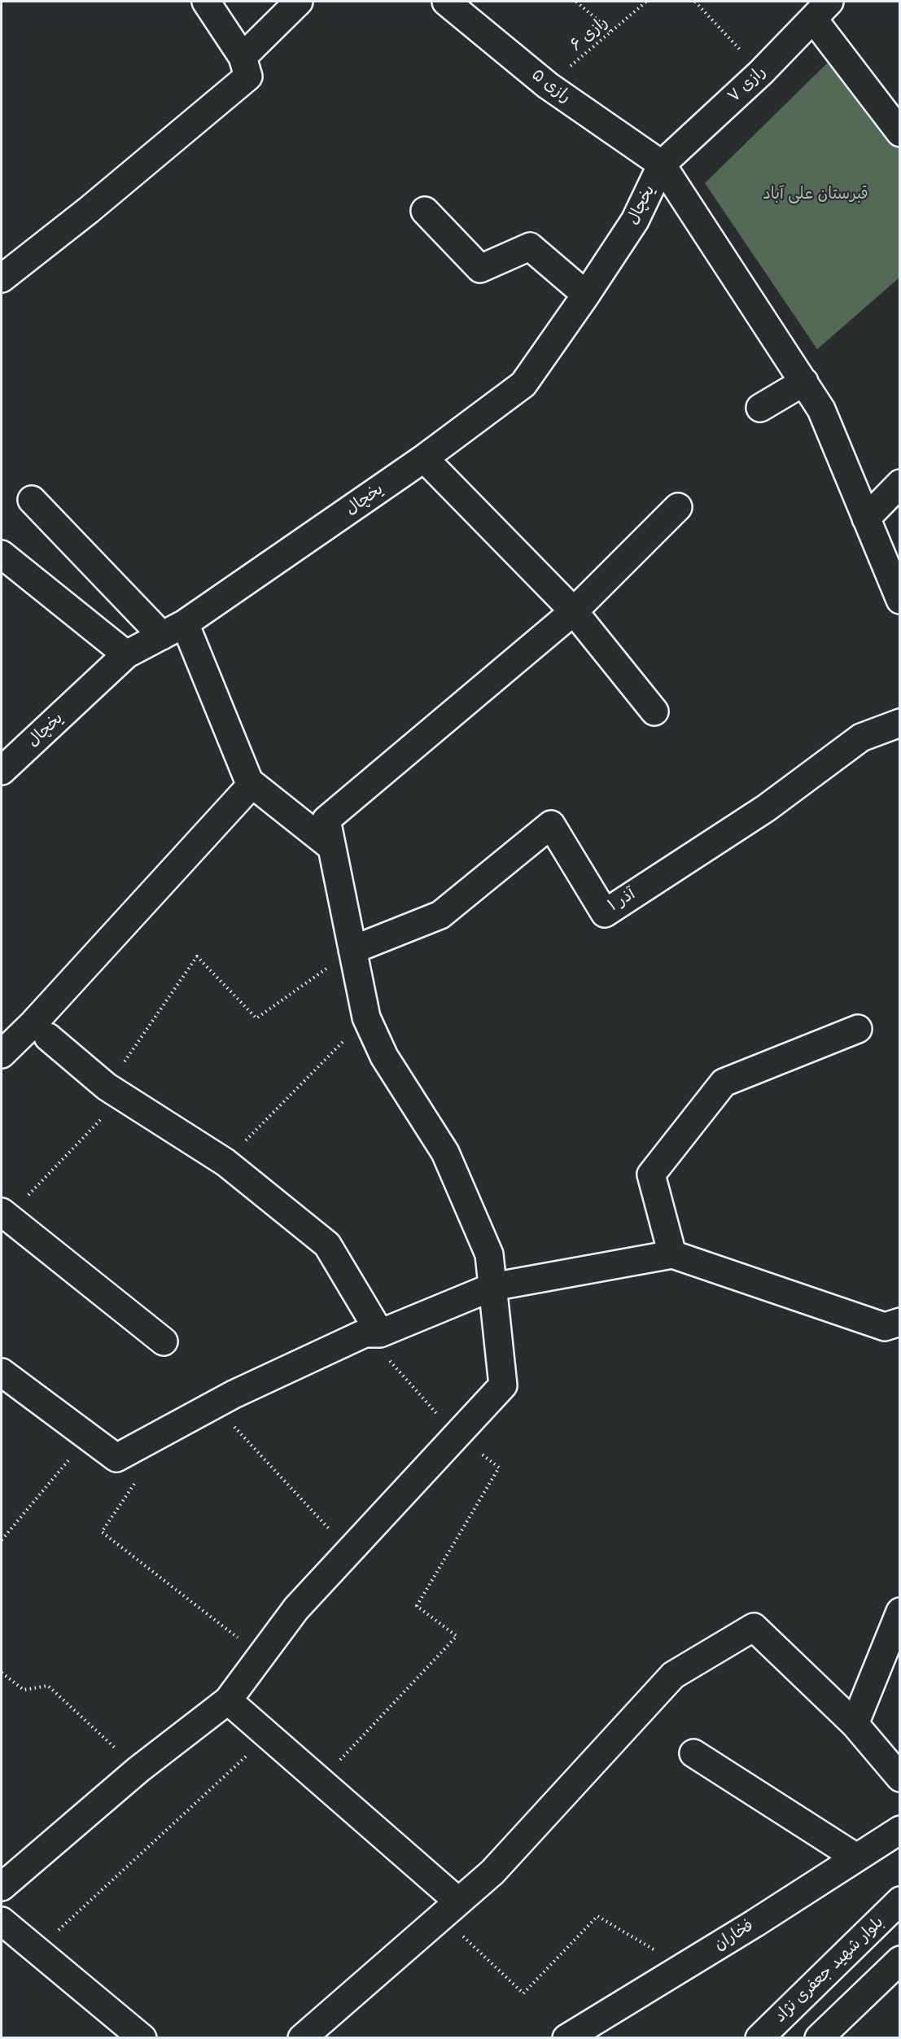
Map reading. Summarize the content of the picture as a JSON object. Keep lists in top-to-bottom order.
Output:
{
  "streets": {
    "street": [
      "رازی ۷",
      "رازی ۵",
      "یخچال",
      "آذر ۱",
      "فخاران",
      "بلوار شهید جعفری نژاد"
    ],
    "path": ["رازی ۶"]
  },
  "crossings": [
    ["رازی ۶", "رازی ۵"],
    ["رازی ۷", "رازی ۵"],
    ["رازی ۷", "یخچال"],
    ["رازی ۵", "یخچال"]
  ],
  "parks": ["قبرستان علی آباد"]
}
